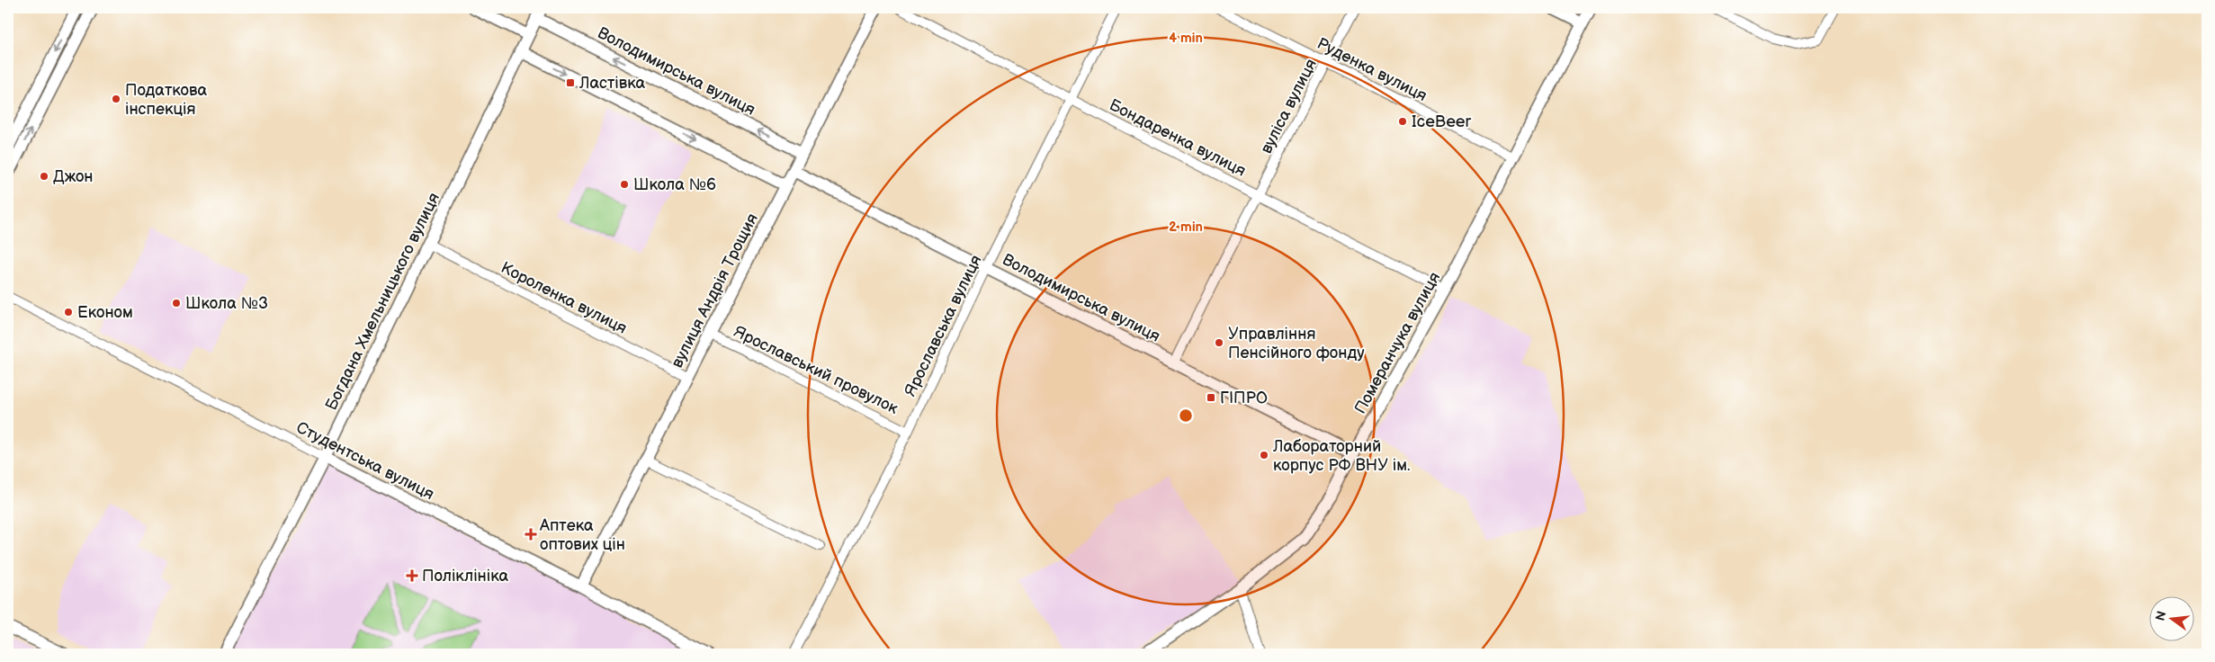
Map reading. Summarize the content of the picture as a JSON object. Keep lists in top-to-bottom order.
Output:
{
  "streets": {
    "street": [
      "Руденка вулиця",
      "Володимирська вулиця",
      "вуліса вулиця",
      "Бондаренка вулиця",
      "вулиця Андрія Трощия",
      "Короленка вулиця",
      "Богдана Хмельницького вулиця",
      "Ярославська вулиця",
      "Померанчука вулиця",
      "Ярославський провулок",
      "Студентська вулиця"
    ]
  },
  "crossings": [
    ["Руденка вулиця", "вуліса вулиця"],
    ["Руденка вулиця", "Померанчука вулиця"],
    ["Володимирська вулиця", "вуліса вулиця"],
    ["Володимирська вулиця", "вулиця Андрія Трощия"],
    ["Володимирська вулиця", "Богдана Хмельницького вулиця"],
    ["Володимирська вулиця", "Ярославська вулиця"],
    ["Володимирська вулиця", "Померанчука вулиця"],
    ["вуліса вулиця", "Бондаренка вулиця"],
    ["Бондаренка вулиця", "Ярославська вулиця"],
    ["Бондаренка вулиця", "Померанчука вулиця"],
    ["вулиця Андрія Трощия", "Короленка вулиця"],
    ["вулиця Андрія Трощия", "Ярославський провулок"],
    ["вулиця Андрія Трощия", "Студентська вулиця"],
    ["Короленка вулиця", "Богдана Хмельницького вулиця"],
    ["Богдана Хмельницького вулиця", "Студентська вулиця"],
    ["Ярославська вулиця", "Ярославський провулок"]
  ],
  "places": {
    "transit": ["Ластівка", "ГІПРО"],
    "other": [
      "Податкова інспекція",
      "IceBeer",
      "Джон",
      "Школа №6",
      "Школа №3",
      "Економ",
      "Управління Пенсійного фонду",
      "Лабораторний корпус РФ ВНУ ім."
    ],
    "health": ["Аптека оптових цін", "Поліклініка"]
  },
  "north": "left",
  "rings": ["4 min", "2 min"]
}
